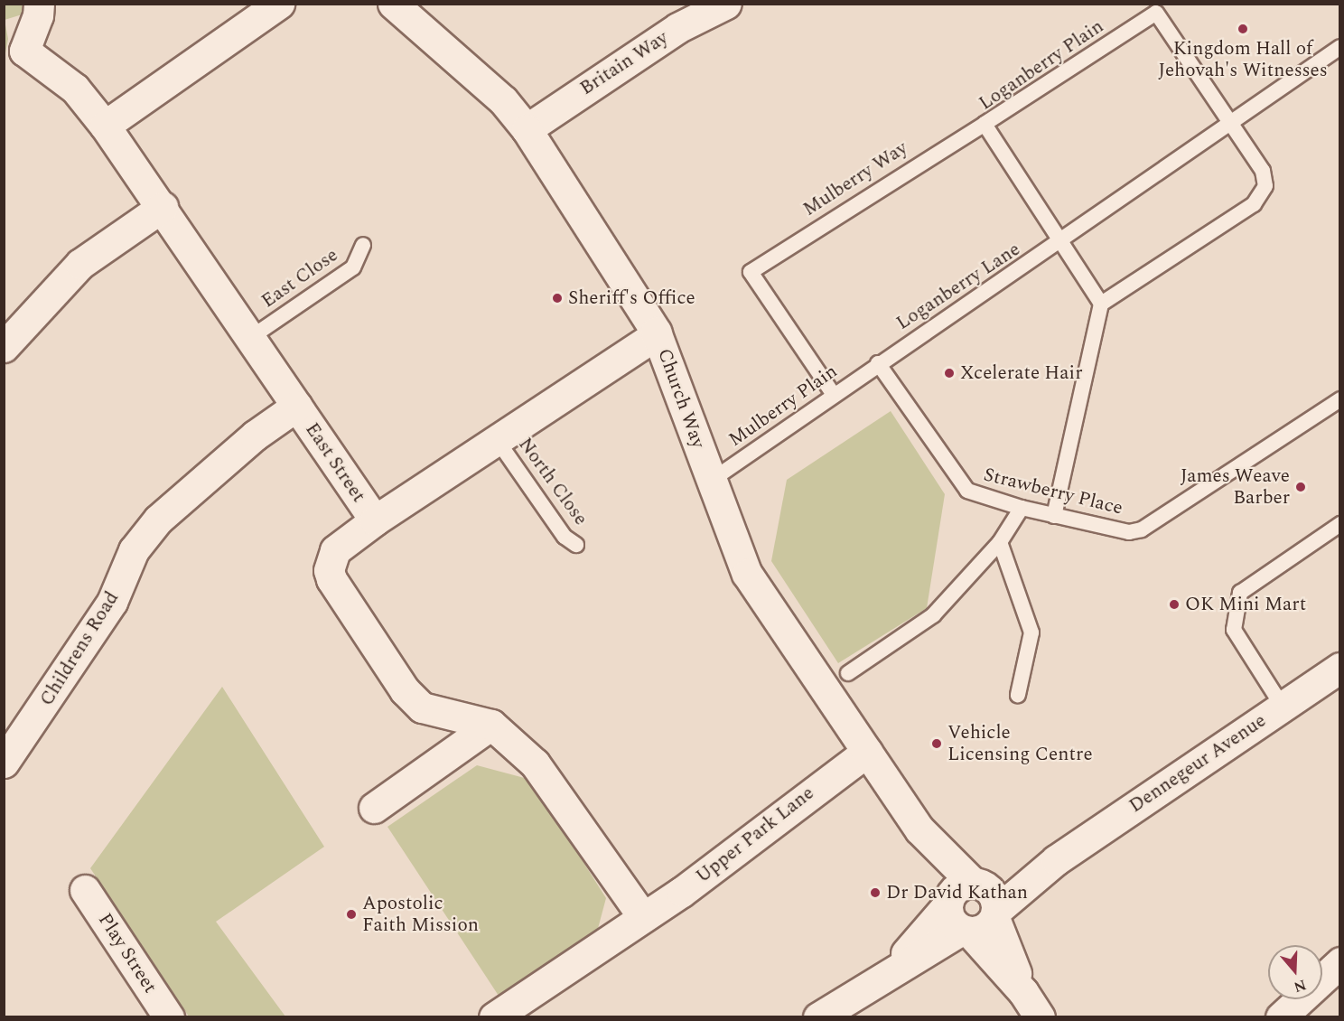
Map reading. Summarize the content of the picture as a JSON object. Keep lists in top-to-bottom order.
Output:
{
  "streets": {
    "street": [
      "Britain Way",
      "Church Way",
      "East Street",
      "Childrens Road",
      "Dennegeur Avenue",
      "Upper Park Lane",
      "Play Street"
    ],
    "lane": [
      "Loganberry Plain",
      "Mulberry Way",
      "East Close",
      "Loganberry Lane",
      "Mulberry Plain",
      "North Close",
      "Strawberry Place"
    ]
  },
  "crossings": [
    ["Britain Way", "Church Way"],
    ["Loganberry Plain", "Mulberry Way"],
    ["Loganberry Plain", "Loganberry Lane"],
    ["Mulberry Way", "Mulberry Plain"],
    ["East Close", "East Street"],
    ["Loganberry Lane", "Mulberry Plain"],
    ["Loganberry Lane", "Strawberry Place"],
    ["Church Way", "Mulberry Plain"],
    ["Church Way", "East Street"],
    ["Church Way", "Dennegeur Avenue"],
    ["Church Way", "Upper Park Lane"],
    ["Mulberry Plain", "Strawberry Place"],
    ["East Street", "North Close"],
    ["East Street", "Childrens Road"]
  ],
  "places": [
    "Kingdom Hall of Jehovah's Witnesses",
    "Sheriff's Office",
    "Xcelerate Hair",
    "James Weave Barber",
    "OK Mini Mart",
    "Vehicle Licensing Centre",
    "Dr David Kathan",
    "Apostolic Faith Mission"
  ],
  "north": "bottom"
}
